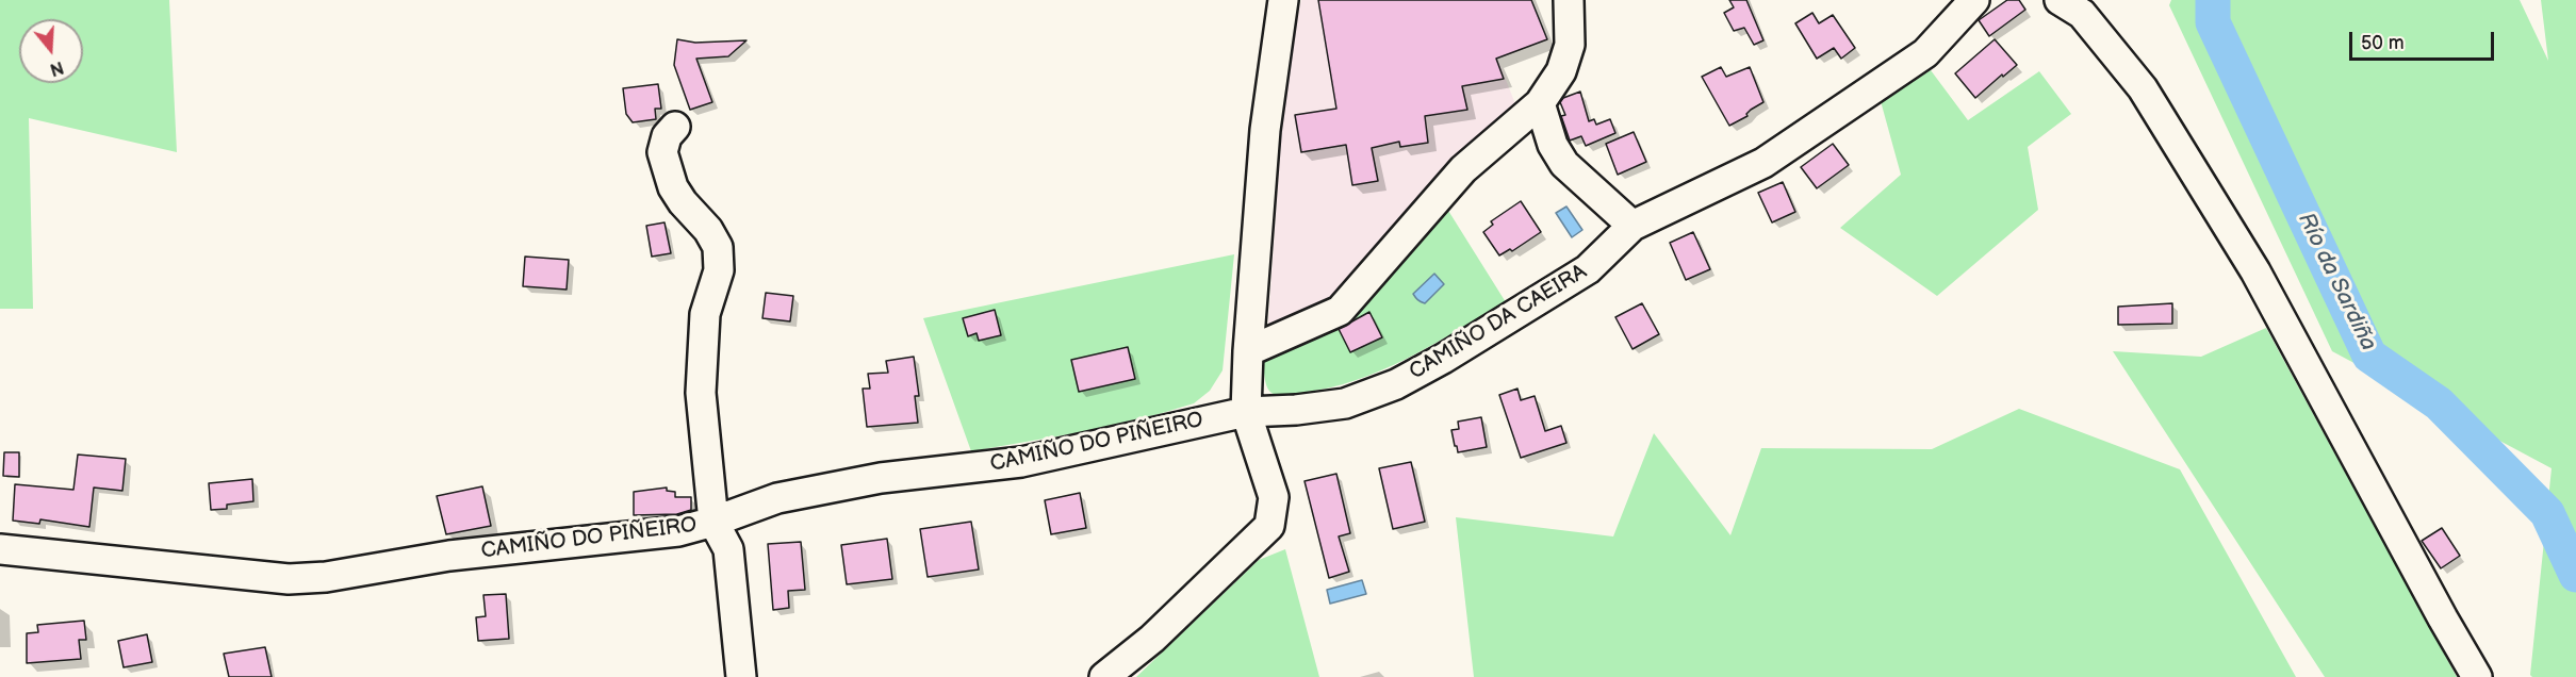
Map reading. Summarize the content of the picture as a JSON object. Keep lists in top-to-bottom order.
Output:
{
  "streets": {
    "street": ["CAMIÑO DA CAEIRA", "CAMIÑO DO PIÑEIRO"]
  },
  "crossings": [
    ["CAMIÑO DA CAEIRA", "CAMIÑO DO PIÑEIRO"]
  ],
  "water": ["Río da Sardiña"],
  "scale_bar": "50 m",
  "north": "bottom"
}
